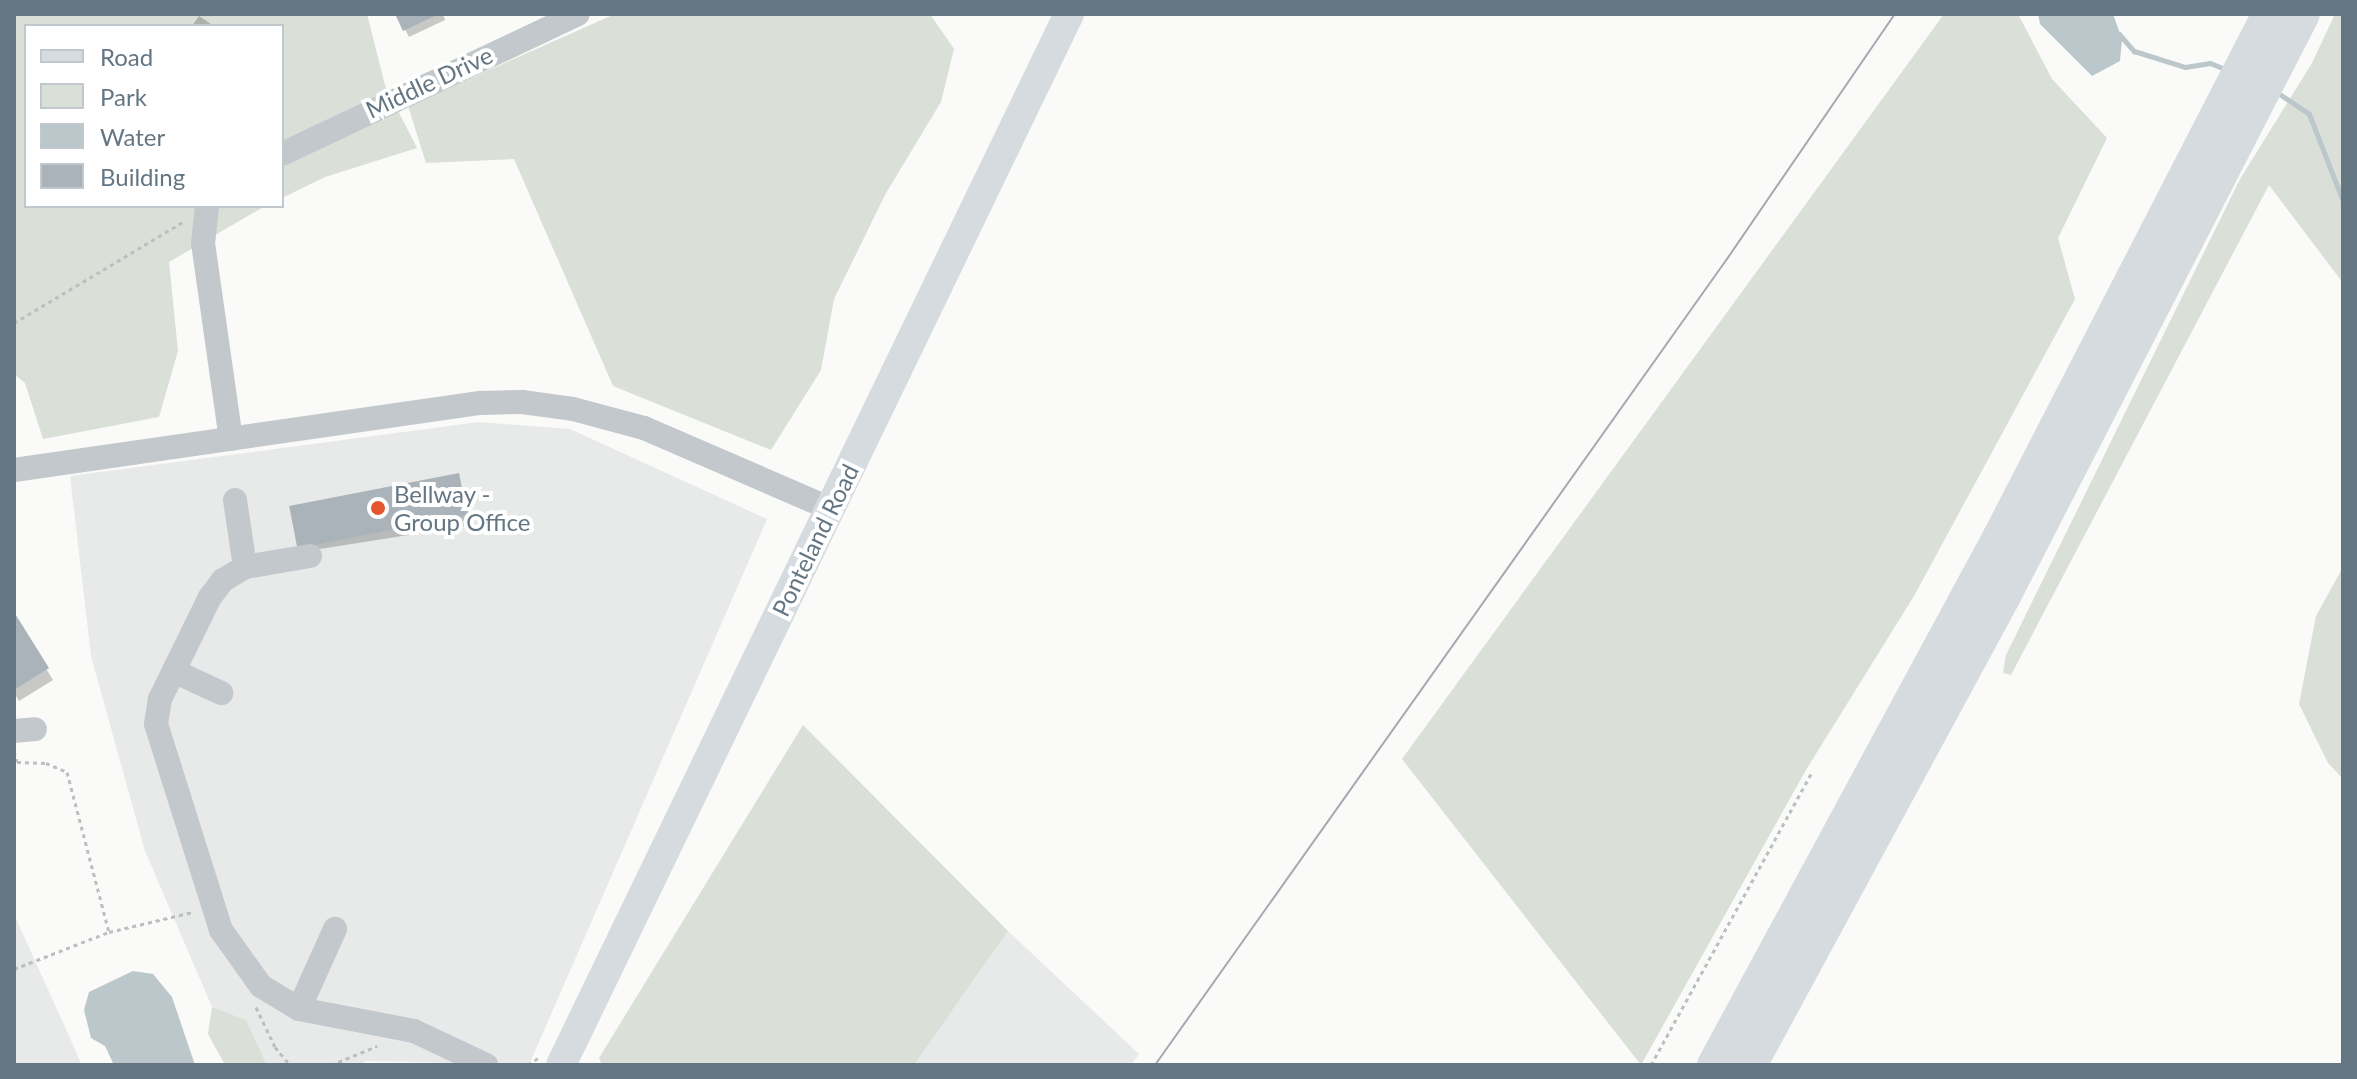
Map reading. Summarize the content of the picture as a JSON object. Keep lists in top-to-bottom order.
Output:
{
  "streets": {
    "main road": ["Ponteland Road"],
    "street": ["Middle Drive"]
  },
  "places": ["Bellway - Group Office"],
  "legend": [
    "Road",
    "Park",
    "Water",
    "Building"
  ]
}
